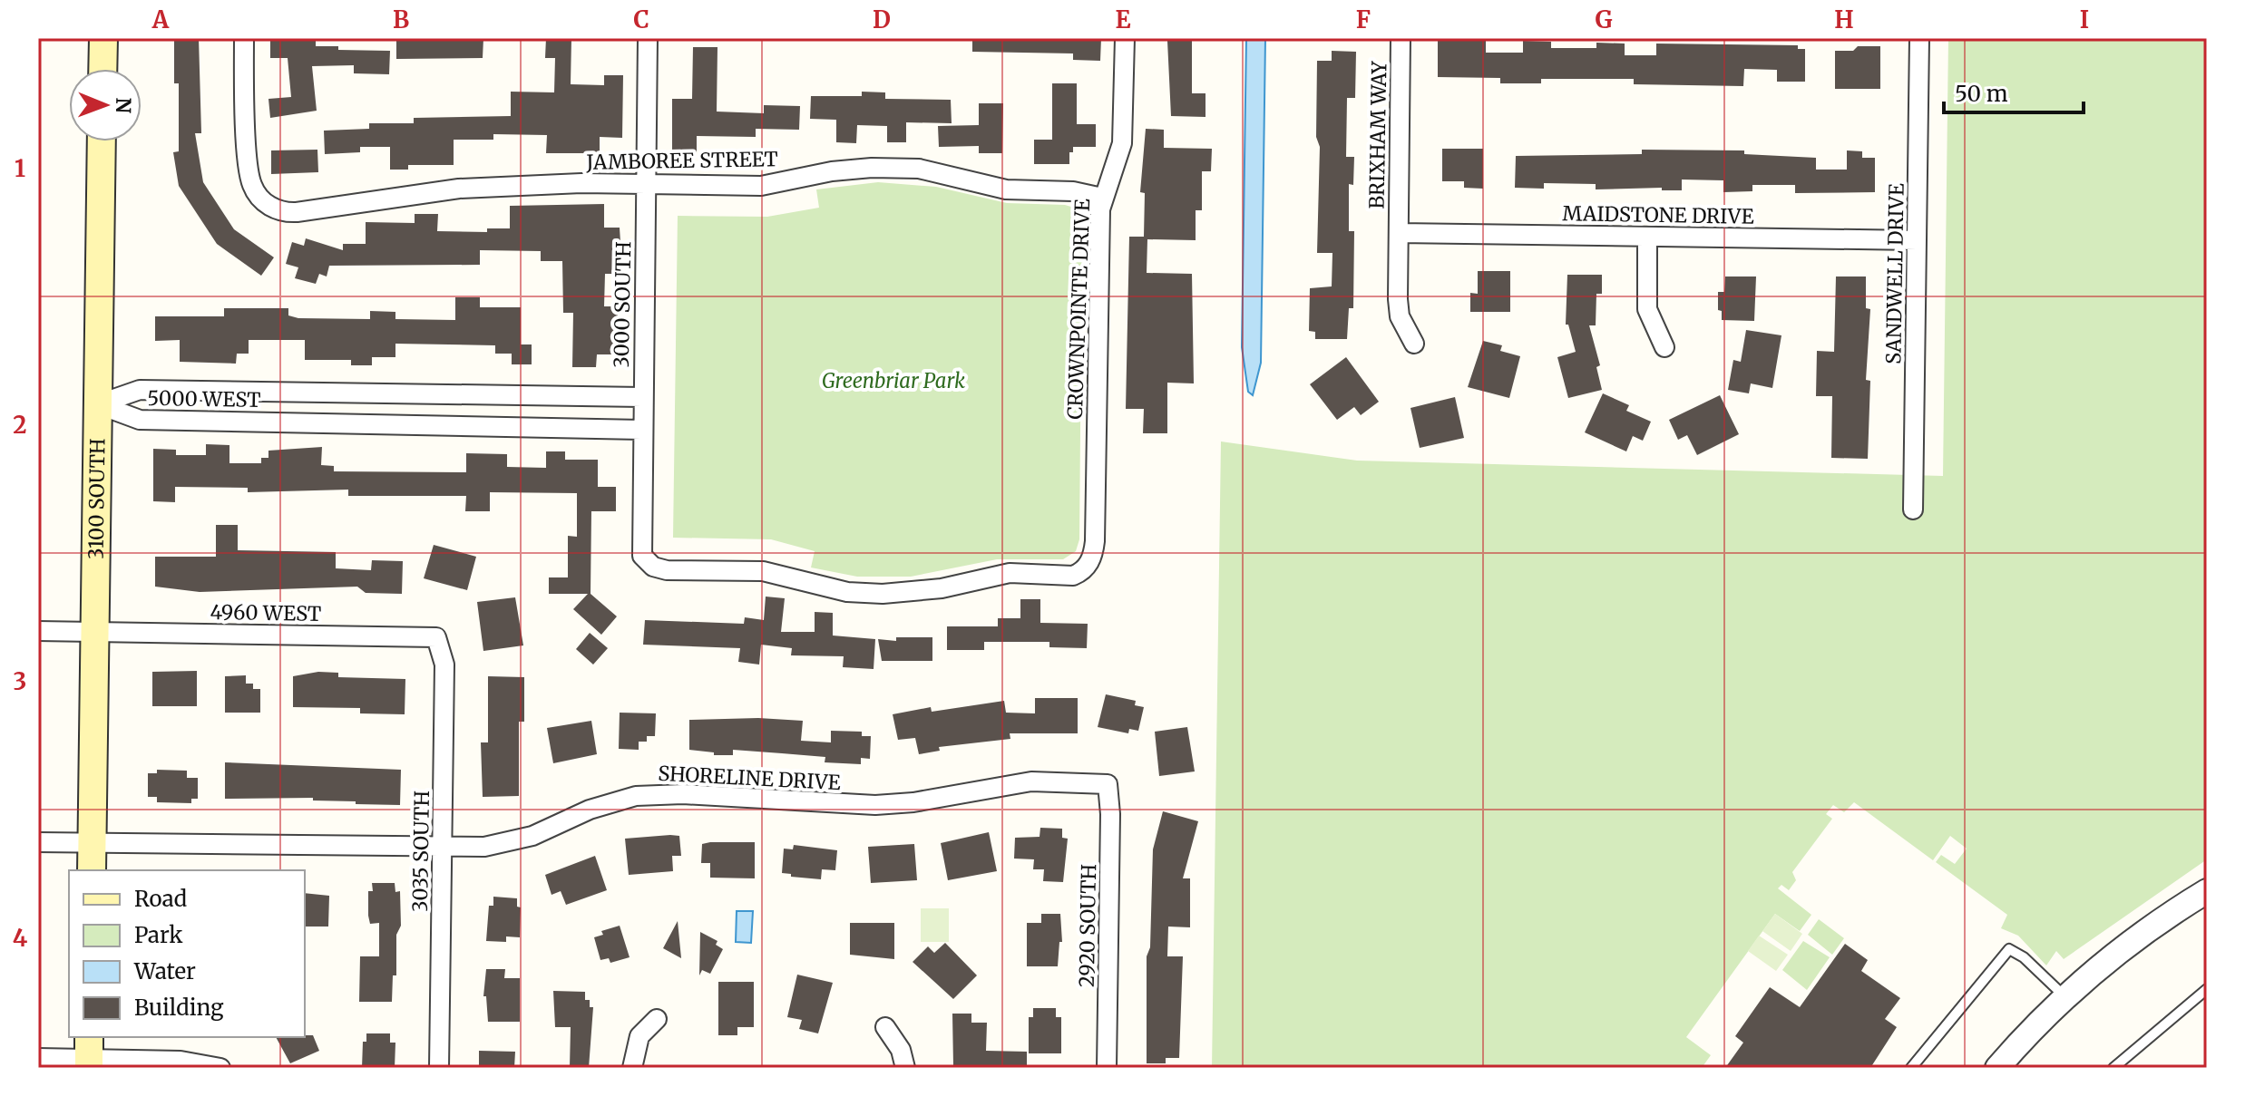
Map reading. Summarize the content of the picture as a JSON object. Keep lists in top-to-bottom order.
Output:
{
  "streets": {
    "main road": ["3100 SOUTH"],
    "street": [
      "BRIXHAM WAY",
      "JAMBOREE STREET",
      "MAIDSTONE DRIVE",
      "SANDWELL DRIVE",
      "3000 SOUTH",
      "CROWNPOINTE DRIVE",
      "5000 WEST",
      "4960 WEST",
      "SHORELINE DRIVE",
      "3035 SOUTH",
      "2920 SOUTH"
    ]
  },
  "crossings": [
    ["BRIXHAM WAY", "MAIDSTONE DRIVE"],
    ["JAMBOREE STREET", "3000 SOUTH"],
    ["JAMBOREE STREET", "CROWNPOINTE DRIVE"],
    ["MAIDSTONE DRIVE", "SANDWELL DRIVE"],
    ["3000 SOUTH", "CROWNPOINTE DRIVE"],
    ["3000 SOUTH", "5000 WEST"],
    ["5000 WEST", "3100 SOUTH"],
    ["3100 SOUTH", "4960 WEST"],
    ["3100 SOUTH", "SHORELINE DRIVE"],
    ["4960 WEST", "3035 SOUTH"],
    ["SHORELINE DRIVE", "3035 SOUTH"],
    ["SHORELINE DRIVE", "2920 SOUTH"]
  ],
  "parks": ["Greenbriar Park"],
  "legend": [
    "Road",
    "Park",
    "Water",
    "Building"
  ],
  "scale_bar": "50 m",
  "north": "right",
  "grid": {
    "columns": [
      "A",
      "B",
      "C",
      "D",
      "E",
      "F",
      "G",
      "H",
      "I"
    ],
    "rows": [
      "1",
      "2",
      "3",
      "4"
    ]
  }
}
